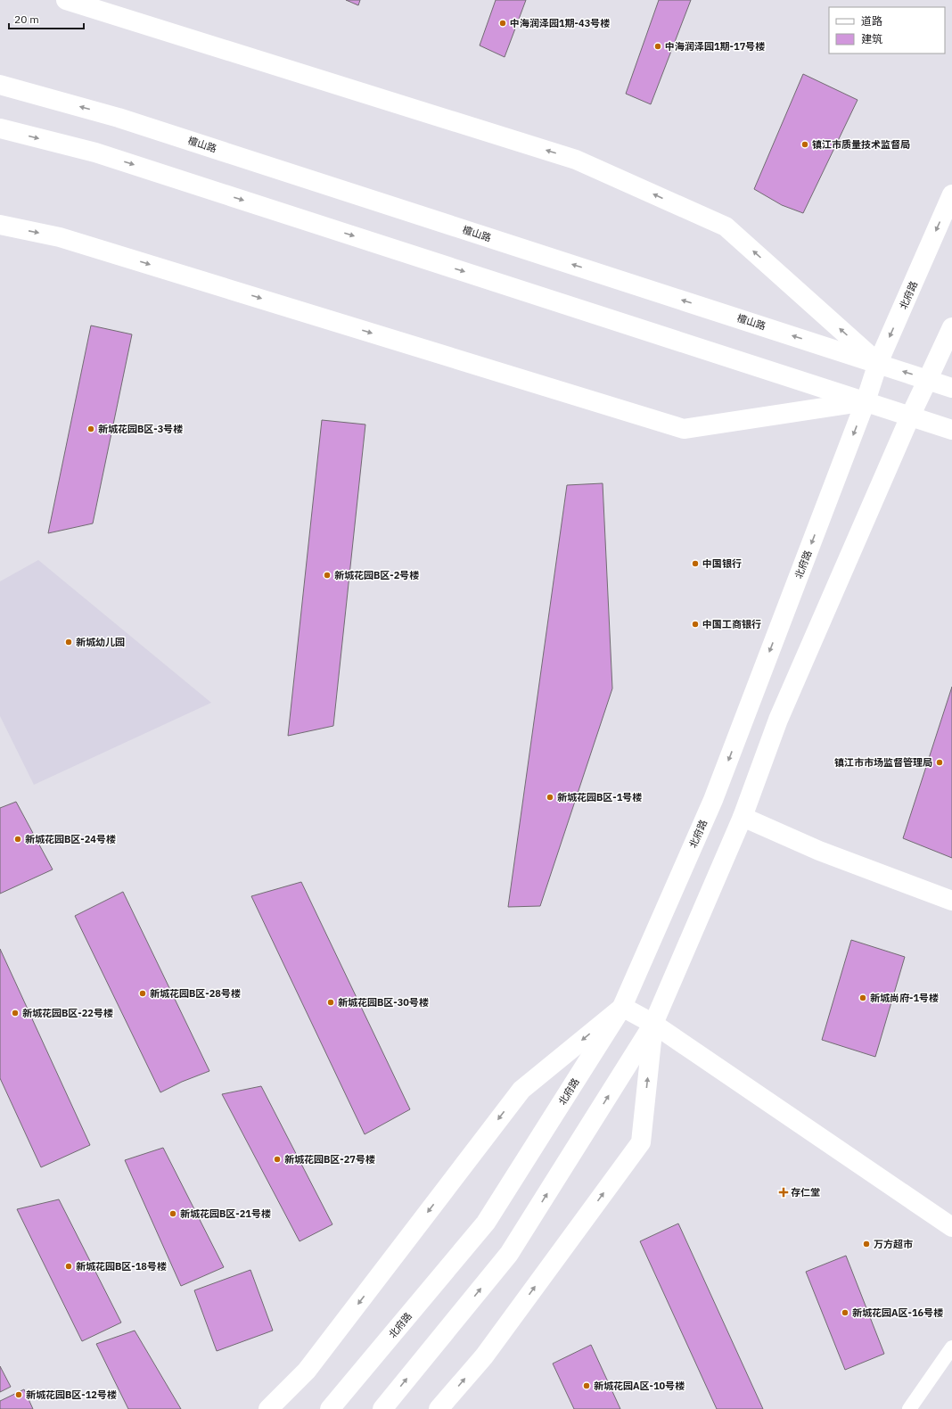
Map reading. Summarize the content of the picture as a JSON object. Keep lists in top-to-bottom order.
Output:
{
  "streets": {
    "main road": ["檀山路", "北府路"]
  },
  "crossings": [
    ["檀山路", "北府路"]
  ],
  "places": {
    "other": [
      "中海润泽园1期-43号楼",
      "中海润泽园1期-17号楼",
      "镇江市质量技术监督局",
      "新城花园B区-3号楼",
      "中国银行",
      "新城花园B区-2号楼",
      "中国工商银行",
      "新城幼儿园",
      "镇江市市场监督管理局",
      "新城花园B区-1号楼",
      "新城花园B区-24号楼",
      "新城花园B区-28号楼",
      "新城尚府-1号楼",
      "新城花园B区-30号楼",
      "新城花园B区-22号楼",
      "新城花园B区-27号楼",
      "新城花园B区-21号楼",
      "万方超市",
      "新城花园B区-18号楼",
      "新城花园A区-16号楼",
      "新城花园A区-10号楼",
      "新城花园B区-12号楼"
    ],
    "health": ["存仁堂"]
  },
  "legend": ["道路", "建筑"],
  "scale_bar": "20 m"
}
